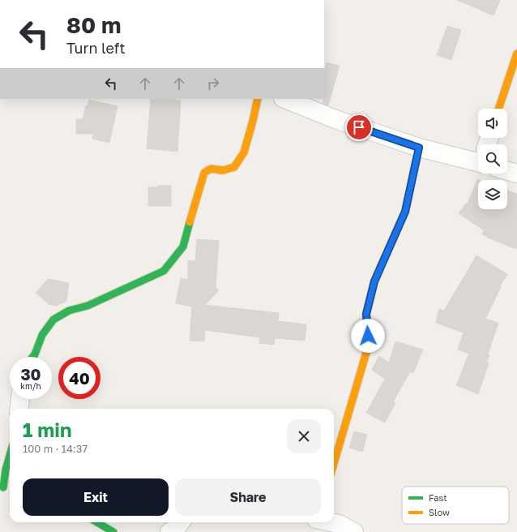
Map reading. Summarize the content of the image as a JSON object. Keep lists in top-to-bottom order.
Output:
{
  "legend": ["Fast", "Slow"],
  "page": {
    "turn": ["80 m", "Turn left"],
    "speed": "30 km/h",
    "limit": "40",
    "heading": ["1 min", "100 m · 14:37"],
    "buttons": ["Exit", "Share"]
  }
}
